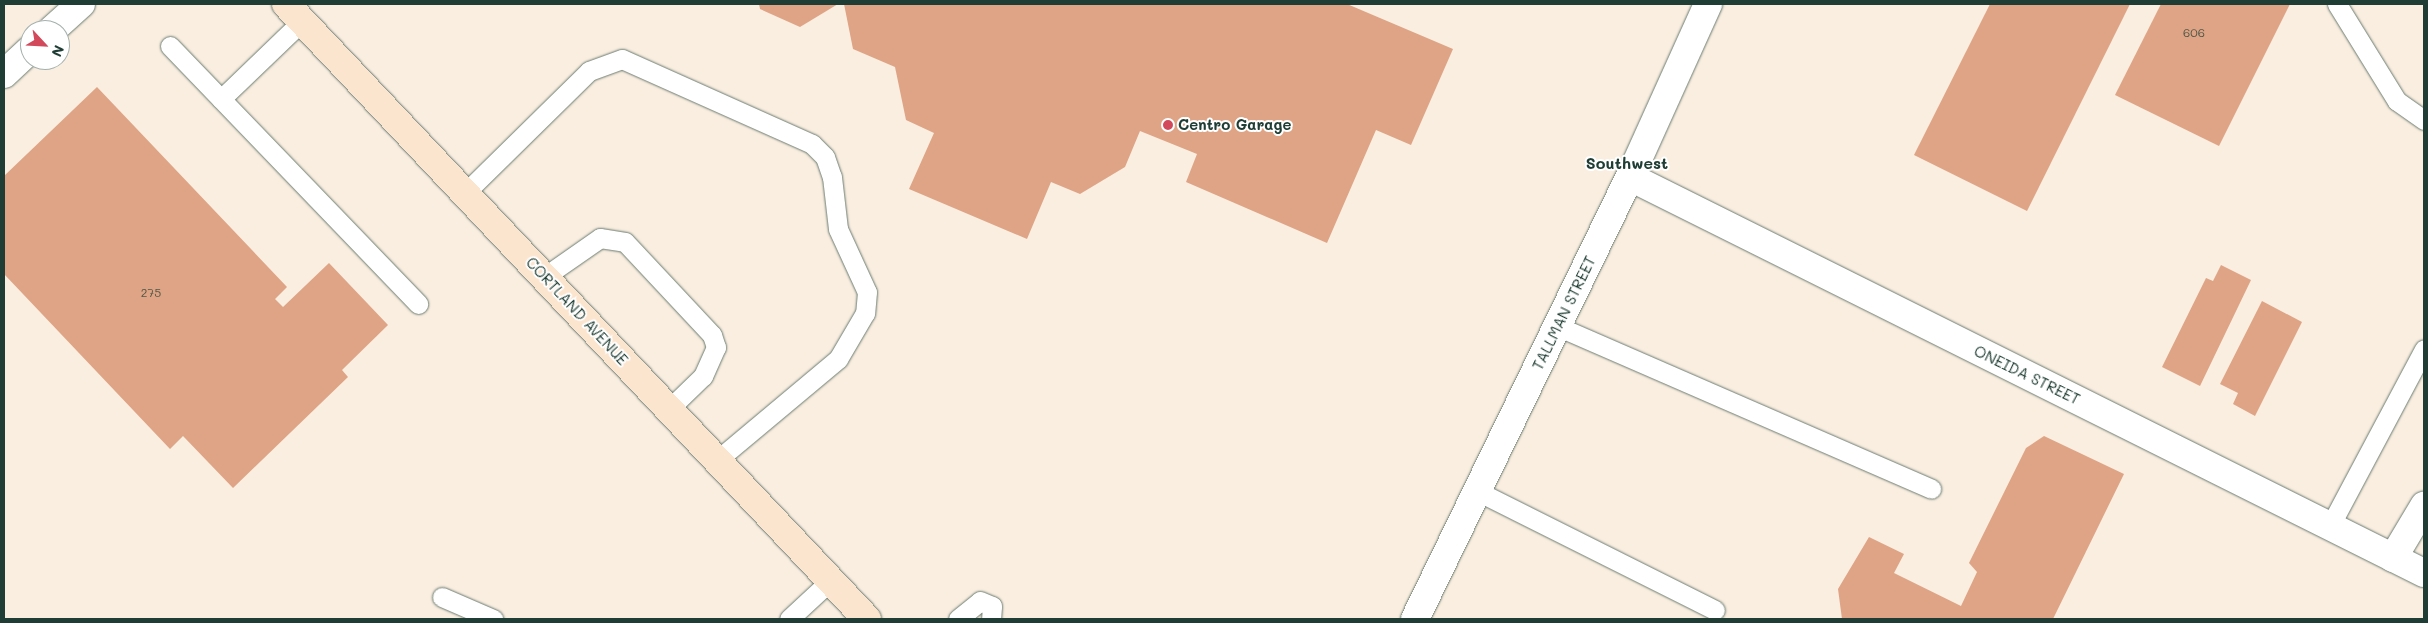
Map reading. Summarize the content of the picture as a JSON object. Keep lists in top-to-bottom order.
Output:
{
  "streets": {
    "street": ["CORTLAND AVENUE", "TALLMAN STREET", "ONEIDA STREET"]
  },
  "crossings": [
    ["TALLMAN STREET", "ONEIDA STREET"]
  ],
  "districts": ["Southwest"],
  "places": ["Centro Garage"],
  "house_numbers": ["606", "275"],
  "north": "bottom right"
}
